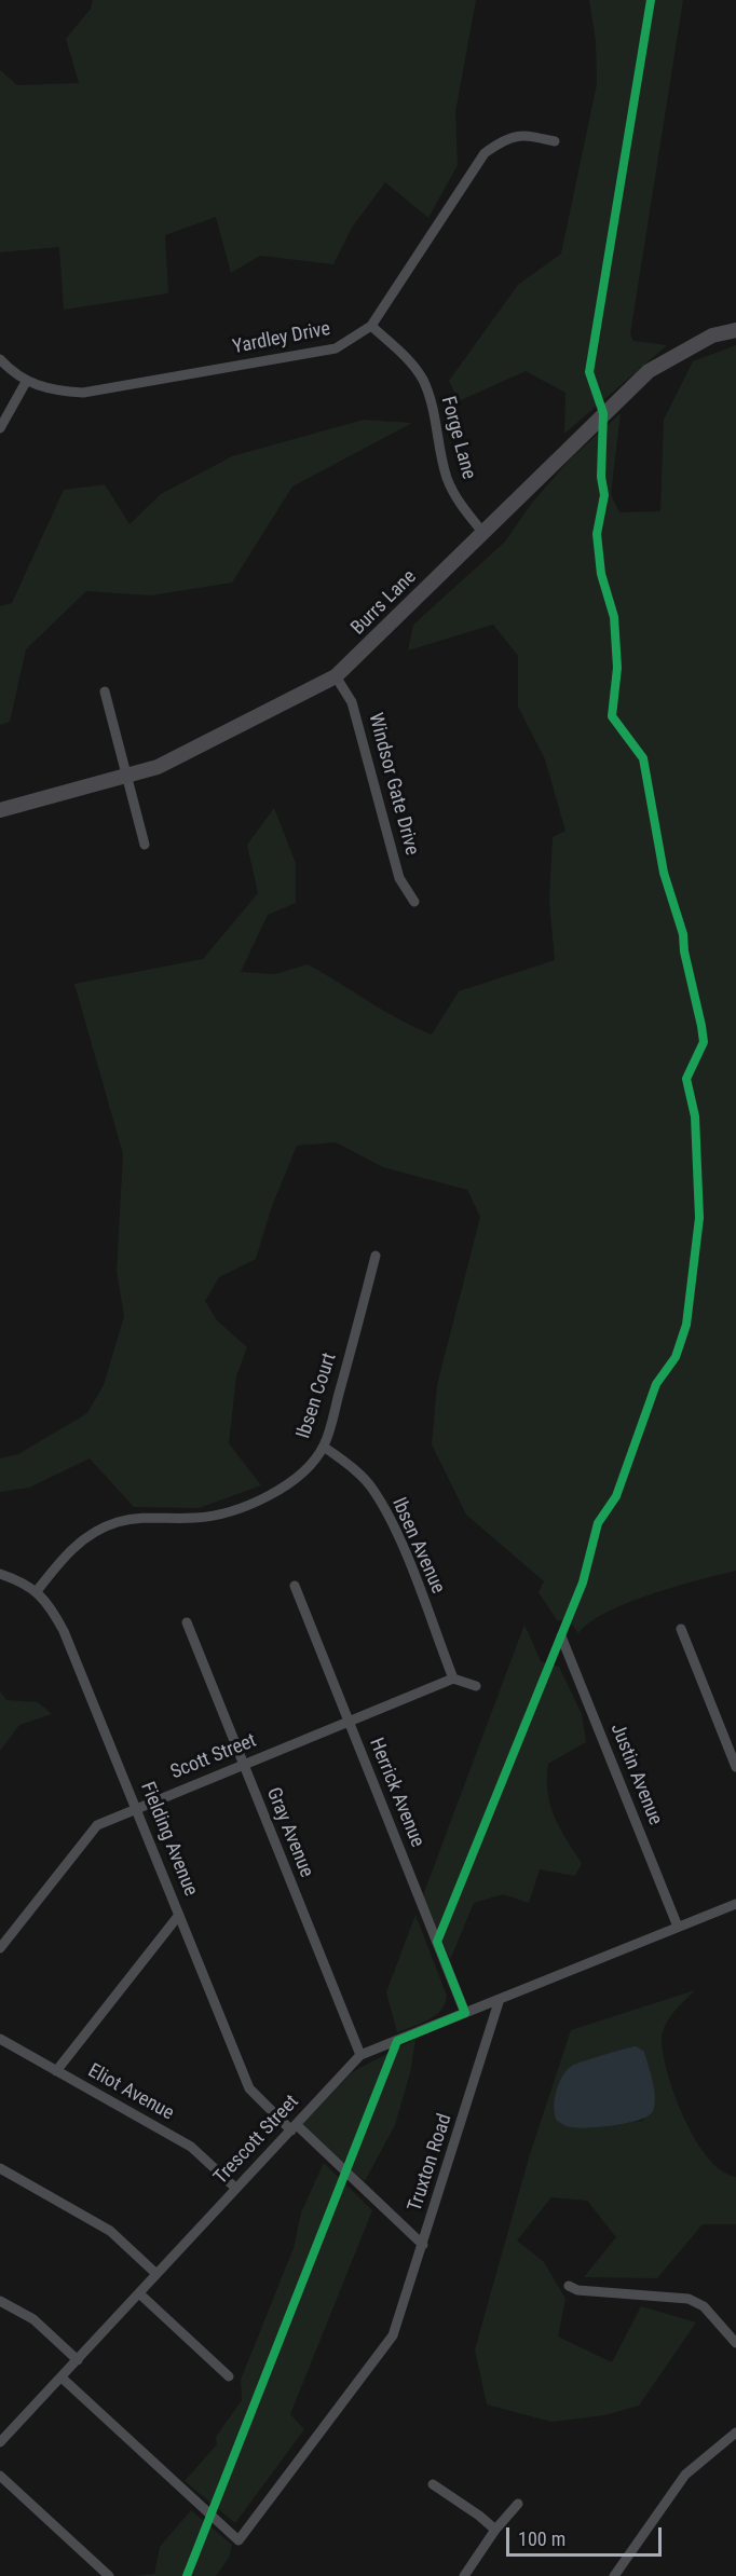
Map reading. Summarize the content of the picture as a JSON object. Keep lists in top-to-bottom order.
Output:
{
  "streets": {
    "street": [
      "Yardley Drive",
      "Forge Lane",
      "Burrs Lane",
      "Windsor Gate Drive",
      "Ibsen Court",
      "Ibsen Avenue",
      "Scott Street",
      "Justin Avenue",
      "Herrick Avenue",
      "Gray Avenue",
      "Fielding Avenue",
      "Eliot Avenue",
      "Trescott Street",
      "Truxton Road"
    ]
  },
  "crossings": [
    ["Yardley Drive", "Forge Lane"],
    ["Forge Lane", "Burrs Lane"],
    ["Burrs Lane", "Windsor Gate Drive"],
    ["Ibsen Court", "Ibsen Avenue"],
    ["Ibsen Court", "Fielding Avenue"],
    ["Ibsen Avenue", "Scott Street"],
    ["Scott Street", "Herrick Avenue"],
    ["Scott Street", "Gray Avenue"],
    ["Scott Street", "Fielding Avenue"],
    ["Herrick Avenue", "Trescott Street"],
    ["Gray Avenue", "Trescott Street"],
    ["Fielding Avenue", "Trescott Street"],
    ["Fielding Avenue", "Truxton Road"],
    ["Eliot Avenue", "Trescott Street"],
    ["Trescott Street", "Truxton Road"]
  ],
  "scale_bar": "100 m"
}
